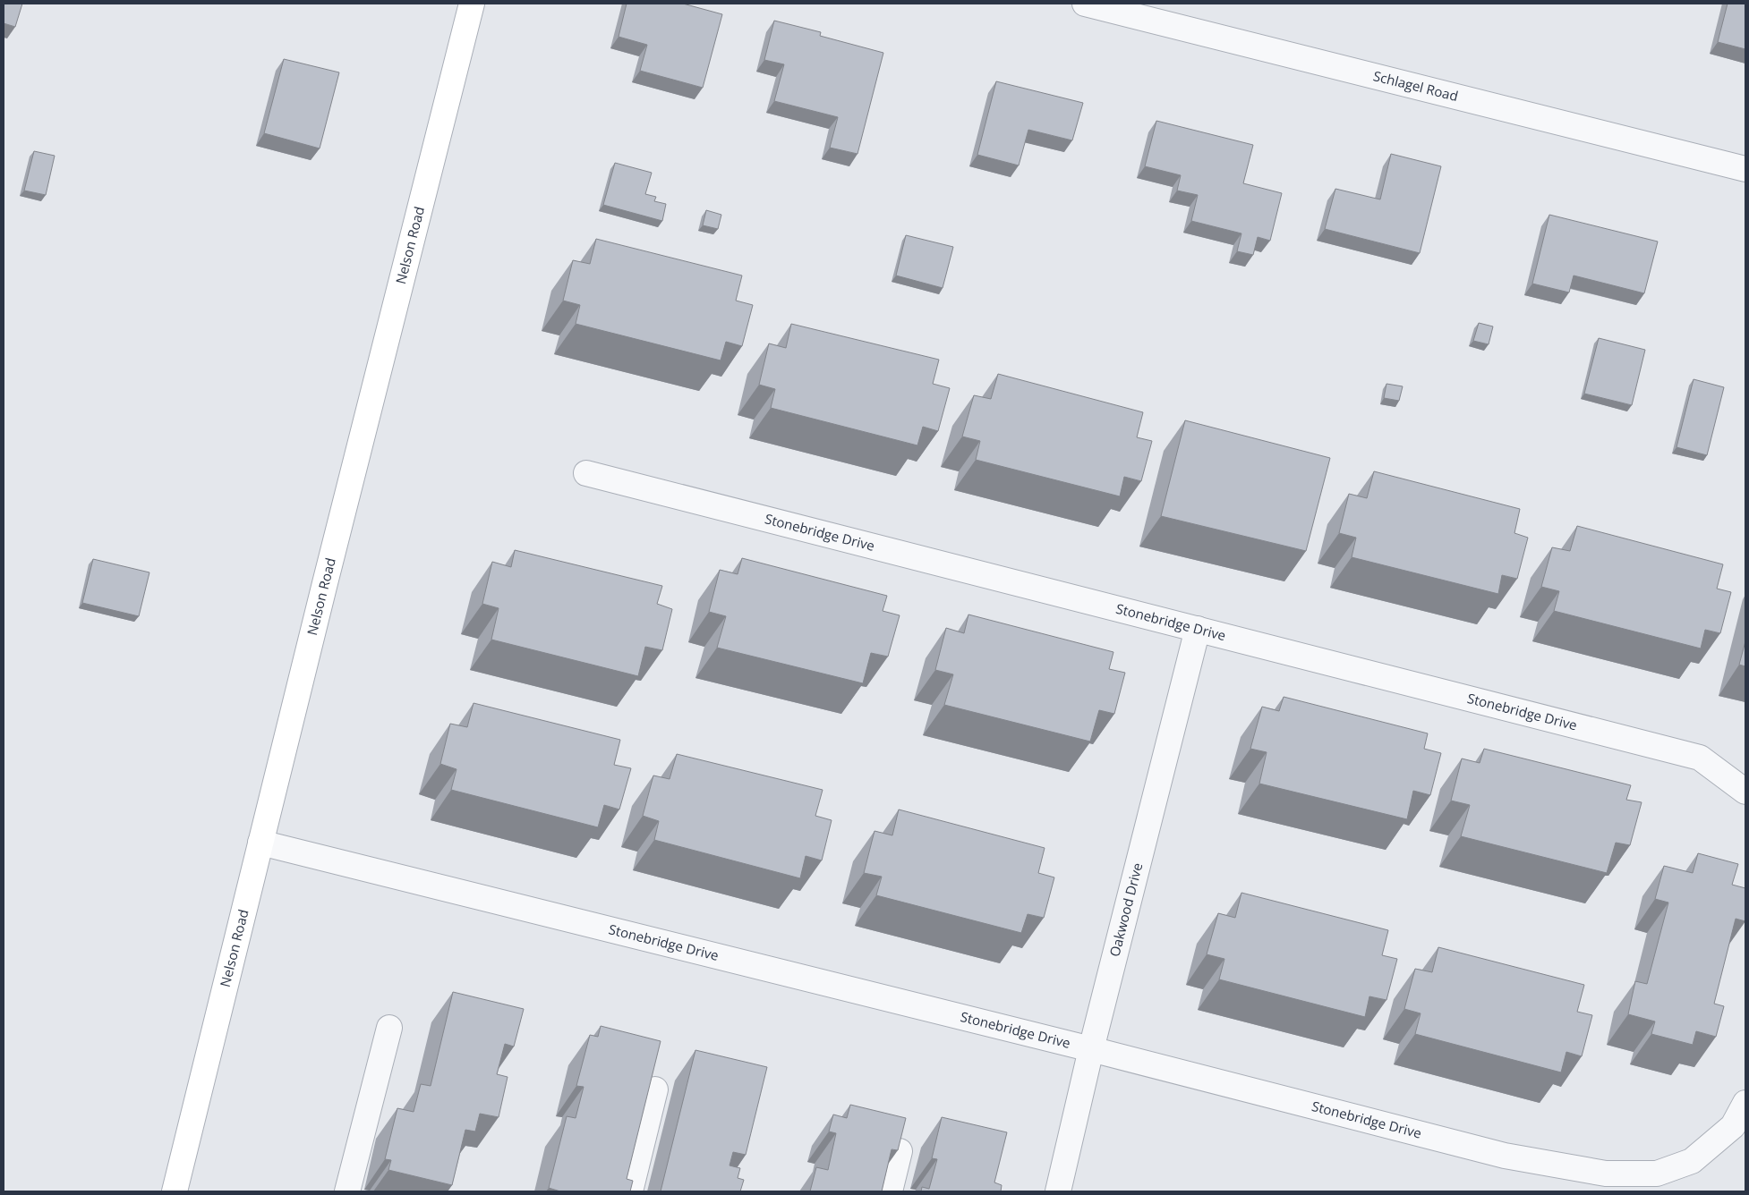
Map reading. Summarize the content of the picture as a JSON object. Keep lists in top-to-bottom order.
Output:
{
  "streets": {
    "main road": ["Nelson Road"],
    "street": ["Schlagel Road", "Stonebridge Drive", "Oakwood Drive"]
  },
  "crossings": [
    ["Nelson Road", "Stonebridge Drive"],
    ["Stonebridge Drive", "Oakwood Drive"]
  ]
}
